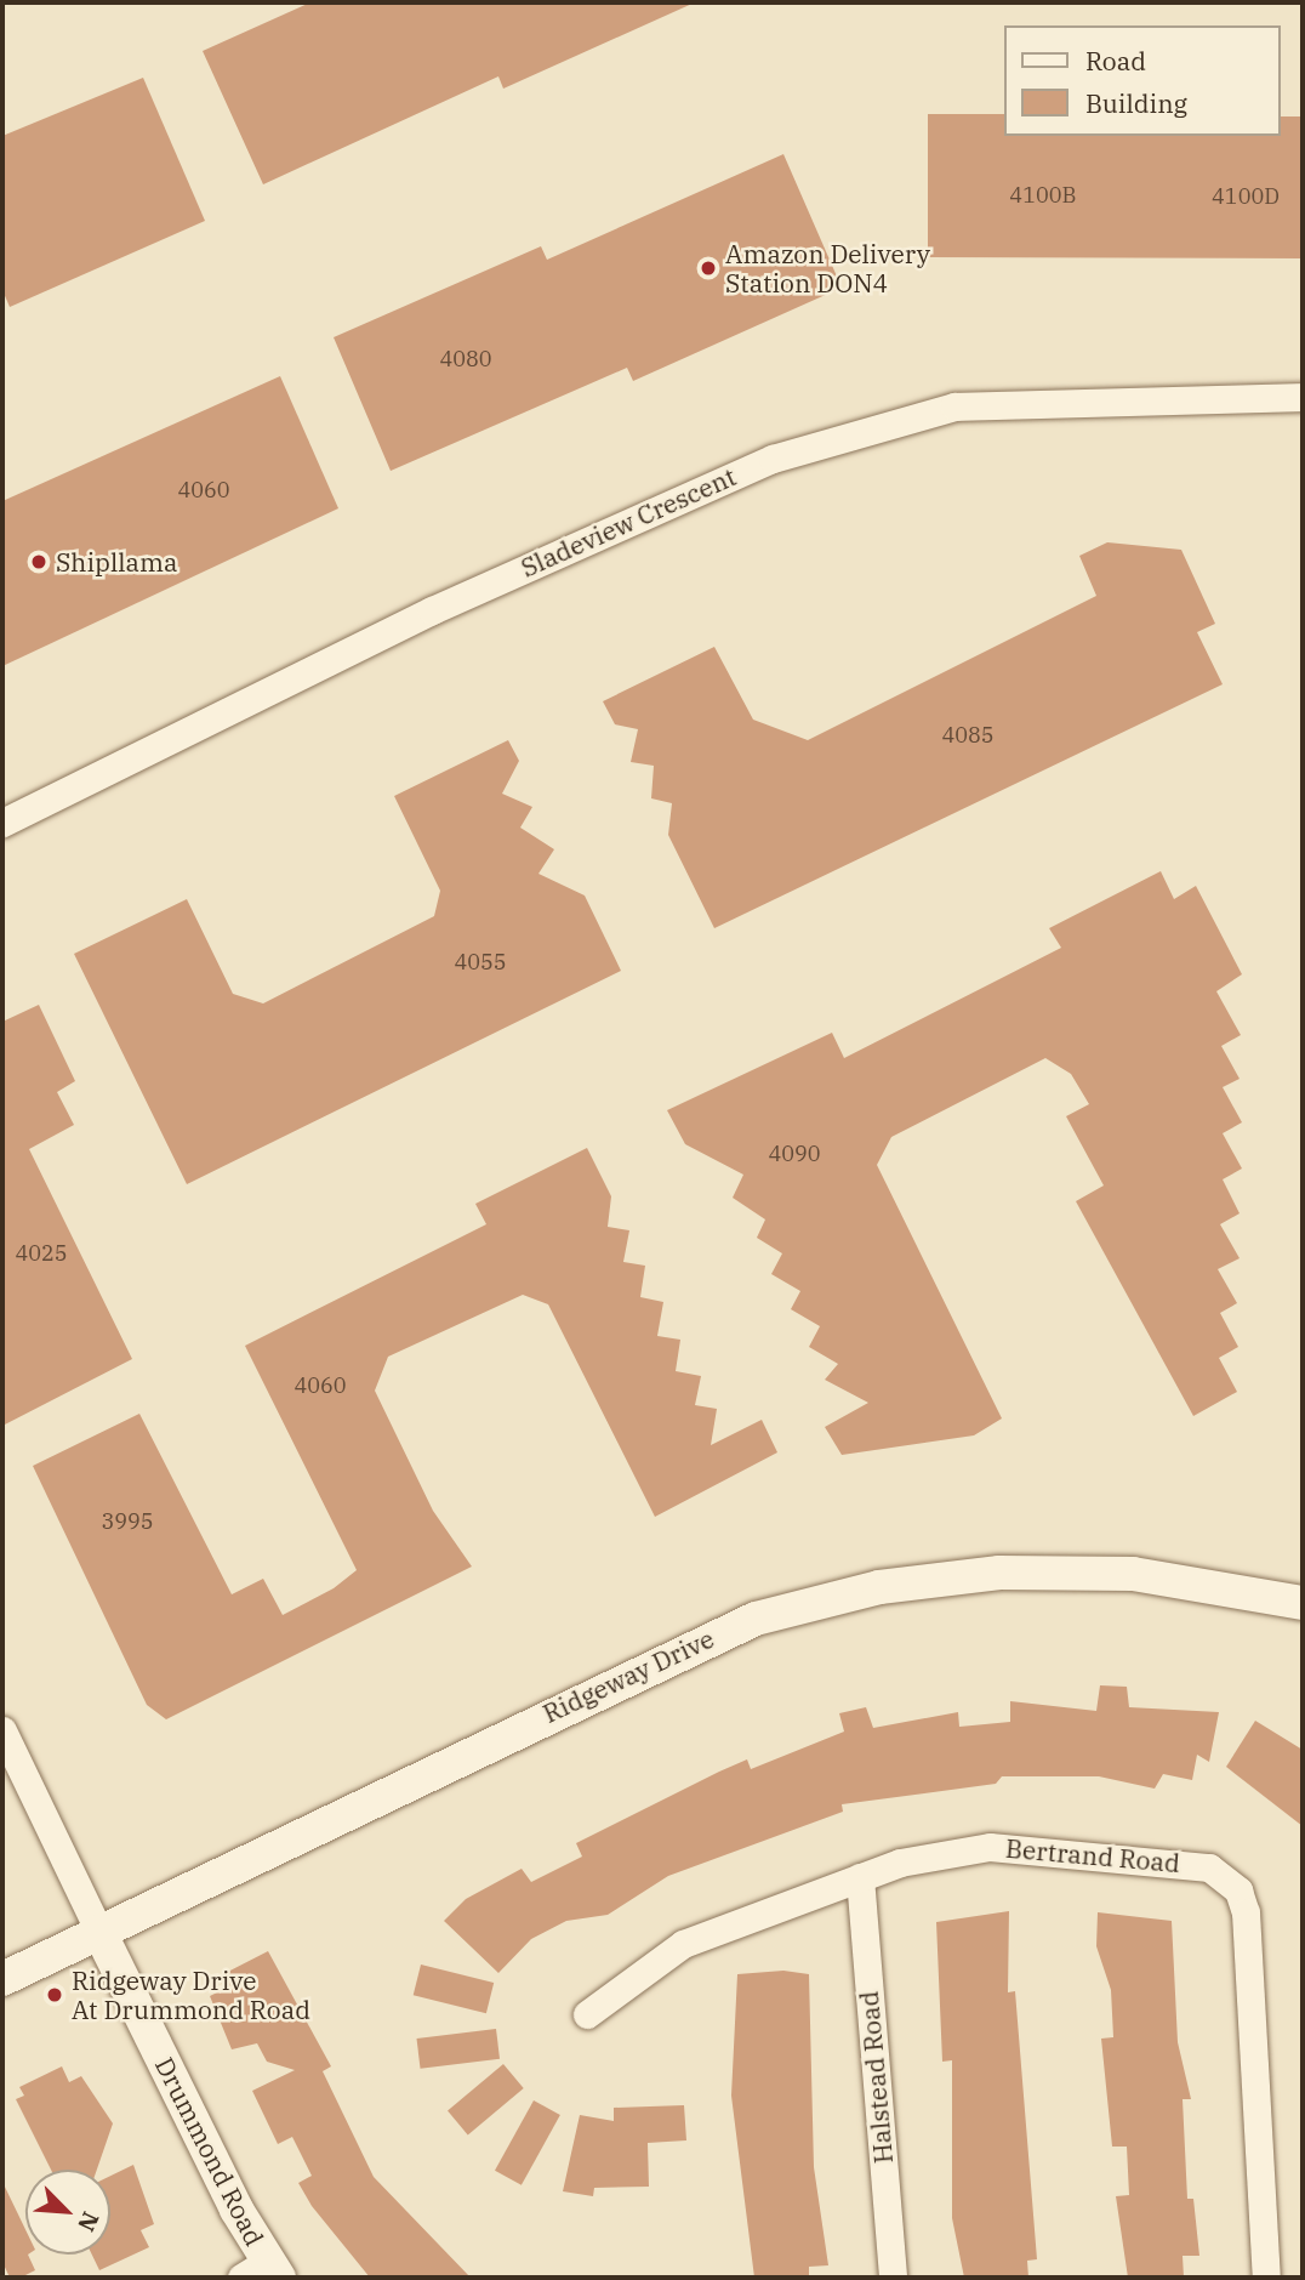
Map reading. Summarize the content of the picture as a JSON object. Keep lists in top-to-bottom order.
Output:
{
  "streets": {
    "street": [
      "Sladeview Crescent",
      "Ridgeway Drive",
      "Bertrand Road",
      "Halstead Road",
      "Drummond Road"
    ]
  },
  "crossings": [
    ["Ridgeway Drive", "Drummond Road"],
    ["Bertrand Road", "Halstead Road"]
  ],
  "places": ["Amazon Delivery Station DON4", "Shipllama", "Ridgeway Drive At Drummond Road"],
  "house_numbers": [
    "4100B",
    "4100D",
    "4080",
    "4060",
    "4085",
    "4055",
    "4090",
    "4025",
    "4060",
    "3995"
  ],
  "legend": ["Road", "Building"],
  "north": "bottom right"
}
